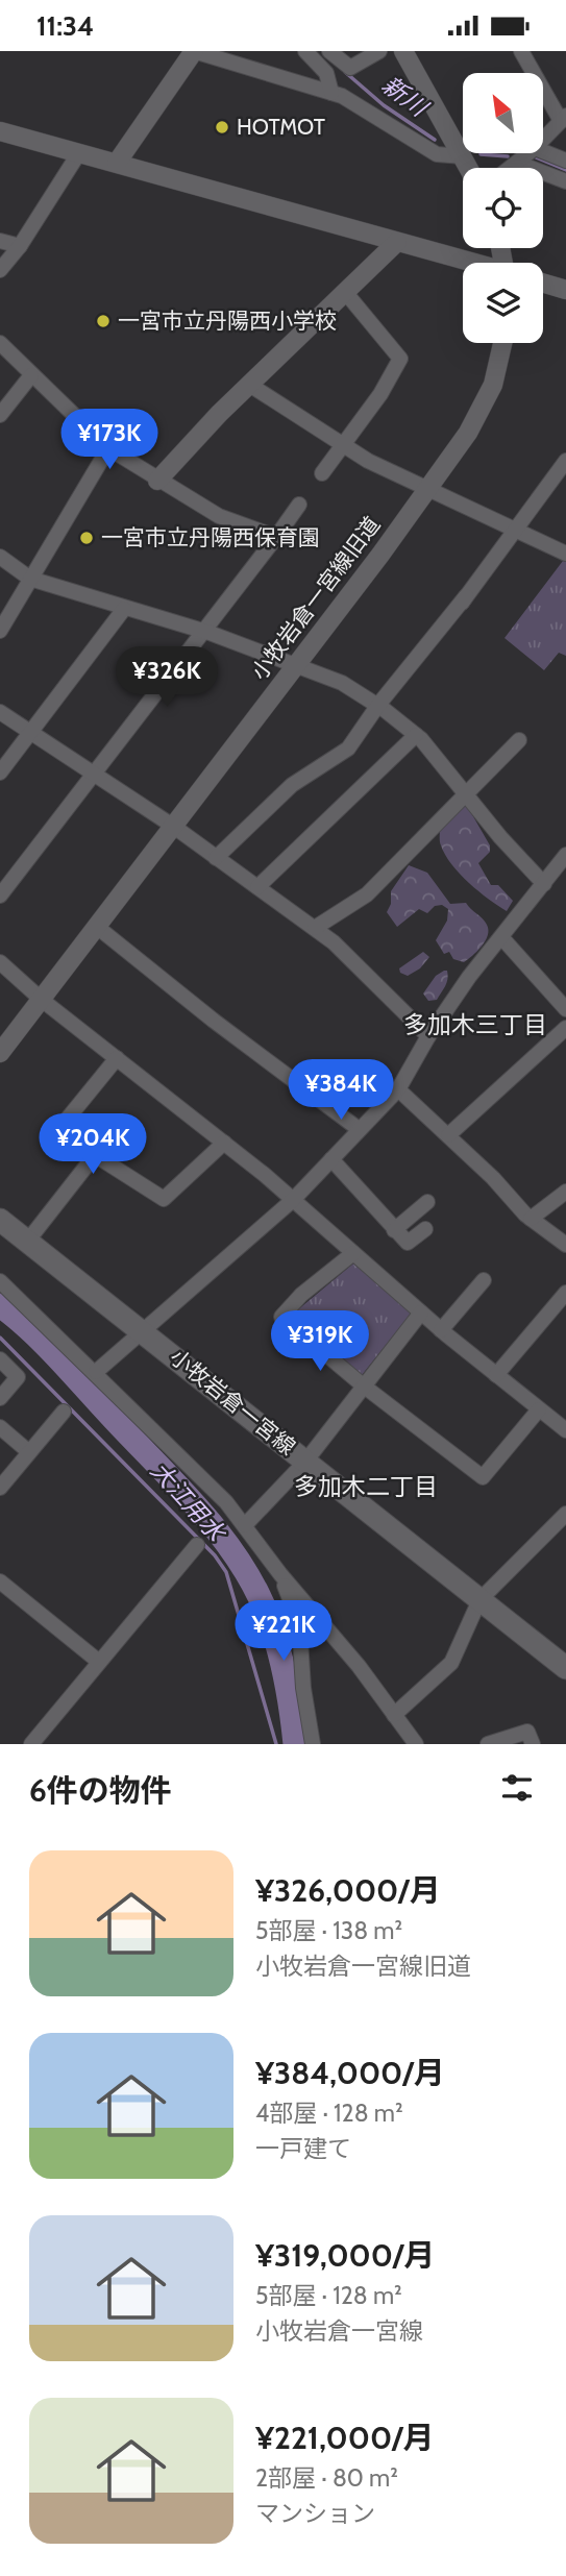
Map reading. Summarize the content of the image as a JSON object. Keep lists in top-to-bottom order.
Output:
{
  "streets": {
    "main road": ["小牧岩倉一宮線"],
    "street": ["小牧岩倉一宮線旧道"]
  },
  "districts": ["多加木三丁目", "多加木二丁目"],
  "water": ["新川", "大江用水"],
  "places": ["HOTMOT", "一宮市立丹陽西小学校", "一宮市立丹陽西保育園"],
  "north": "top left",
  "page": {
    "status": "11:34",
    "price": [
      "¥173K",
      "¥326K",
      "¥384K",
      "¥204K",
      "¥319K",
      "¥221K"
    ],
    "heading": "6件の物件",
    "list": [
      {
        "name": "¥326,000/月",
        "note": "5部屋 · 138 m² · 小牧岩倉一宮線旧道"
      },
      {
        "name": "¥384,000/月",
        "note": "4部屋 · 128 m² · 一戸建て"
      },
      {
        "name": "¥319,000/月",
        "note": "5部屋 · 128 m² · 小牧岩倉一宮線"
      },
      {
        "name": "¥221,000/月",
        "note": "2部屋 · 80 m² · マンション"
      }
    ]
  }
}
